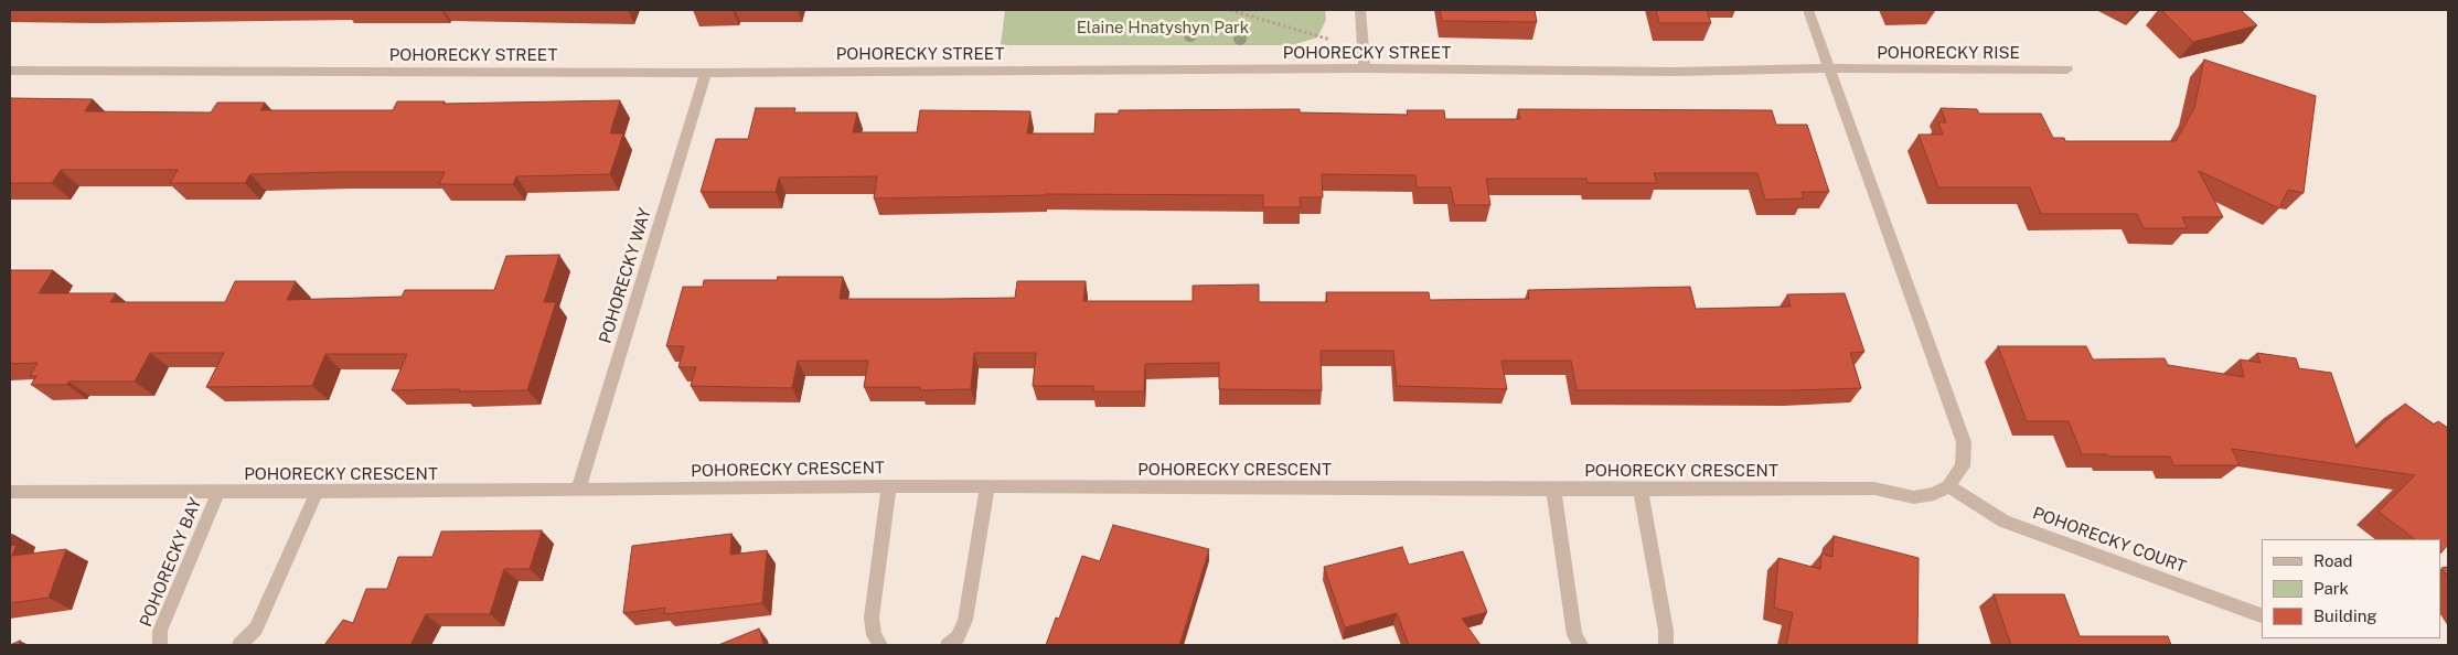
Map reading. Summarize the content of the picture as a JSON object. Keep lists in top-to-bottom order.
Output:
{
  "streets": {
    "street": [
      "POHORECKY STREET",
      "POHORECKY RISE",
      "POHORECKY WAY",
      "POHORECKY CRESCENT",
      "POHORECKY COURT",
      "POHORECKY BAY"
    ]
  },
  "crossings": [
    ["POHORECKY STREET", "POHORECKY RISE"],
    ["POHORECKY STREET", "POHORECKY WAY"],
    ["POHORECKY WAY", "POHORECKY CRESCENT"],
    ["POHORECKY CRESCENT", "POHORECKY COURT"],
    ["POHORECKY CRESCENT", "POHORECKY BAY"]
  ],
  "parks": ["Elaine Hnatyshyn Park"],
  "legend": ["Road", "Park", "Building"]
}
